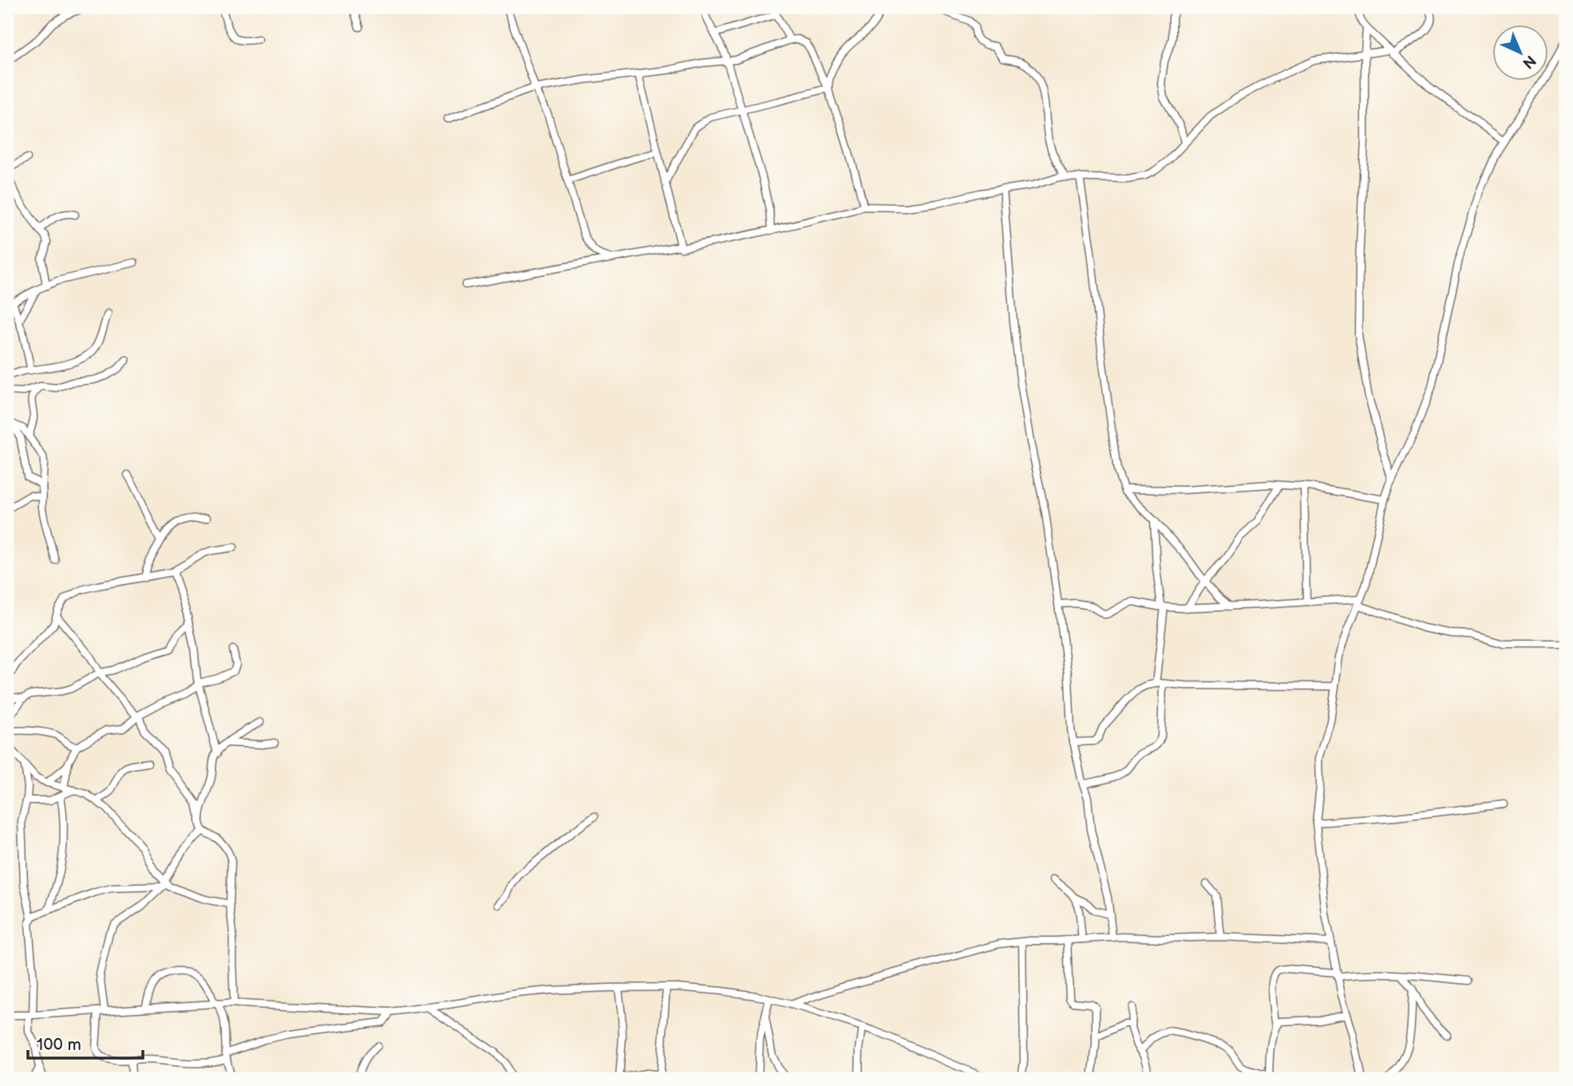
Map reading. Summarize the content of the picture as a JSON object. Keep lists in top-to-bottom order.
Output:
{
  "scale_bar": "100 m",
  "north": "bottom right"
}
